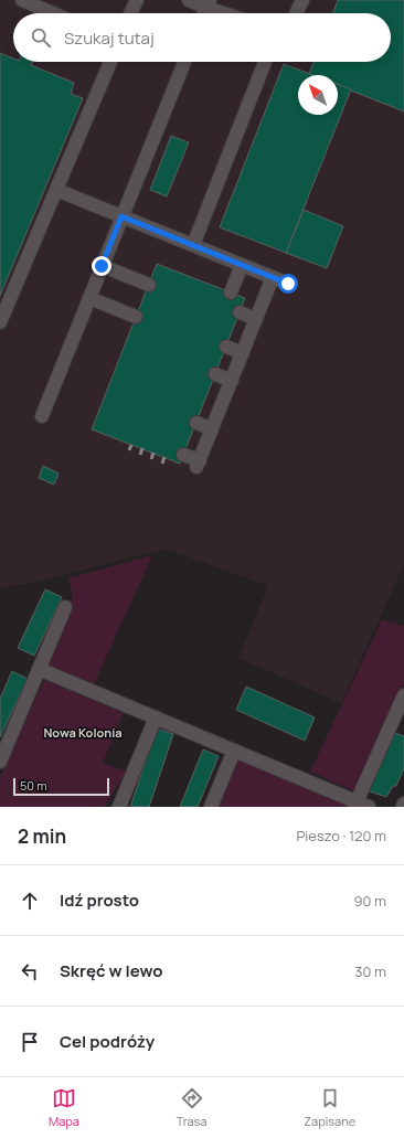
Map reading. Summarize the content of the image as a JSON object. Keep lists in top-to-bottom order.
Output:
{
  "districts": ["Nowa Kolonia"],
  "scale_bar": "50 m",
  "north": "top left",
  "page": {
    "search": "Szukaj tutaj",
    "scale": "50 m",
    "heading": ["2 min", "Pieszo · 120 m"],
    "list": [
      ["Idź prosto", "90 m"],
      ["Skręć w lewo", "30 m"],
      "Cel podróży"
    ],
    "nav": ["Mapa", "Trasa", "Zapisane"]
  }
}
